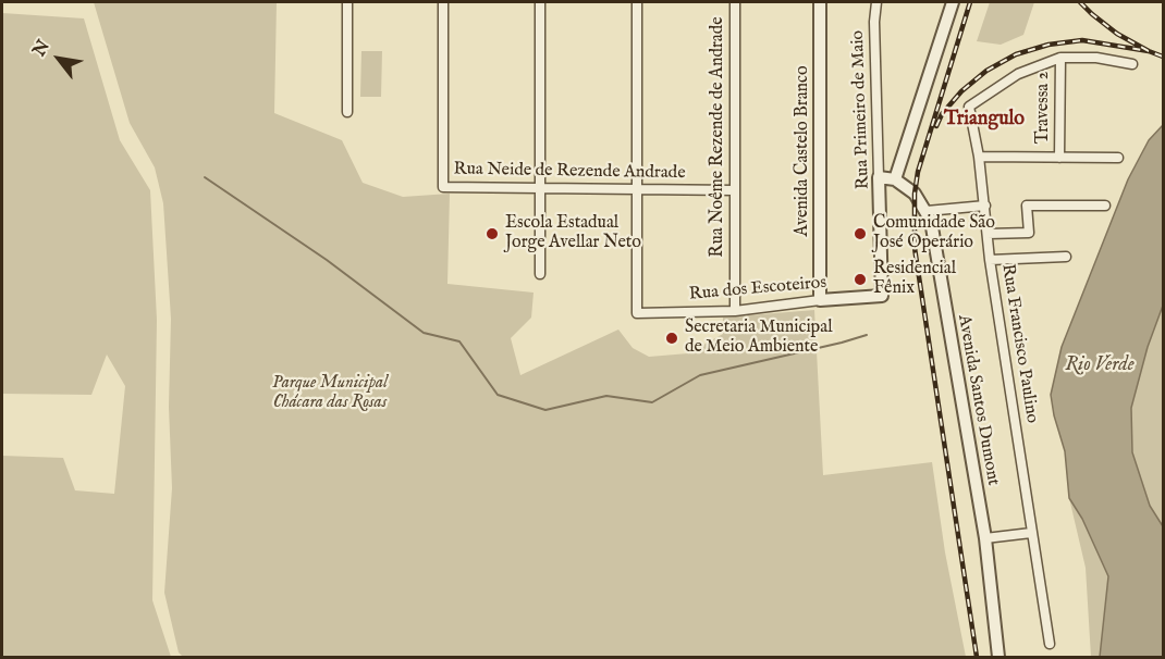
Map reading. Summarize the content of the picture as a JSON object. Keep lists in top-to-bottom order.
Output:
{
  "streets": {
    "street": [
      "Travessa 2",
      "Rua Primeiro de Maio",
      "Rua Noême Rezende de Andrade",
      "Avenida Castelo Branco",
      "Rua Neide de Rezende Andrade",
      "Rua dos Escoteiros",
      "Rua Francisco Paulino",
      "Avenida Santos Dumont"
    ]
  },
  "crossings": [
    ["Travessa 2", "Rua Francisco Paulino"],
    ["Rua Primeiro de Maio", "Rua dos Escoteiros"],
    ["Rua Noême Rezende de Andrade", "Rua Neide de Rezende Andrade"],
    ["Rua Noême Rezende de Andrade", "Rua dos Escoteiros"],
    ["Avenida Castelo Branco", "Rua dos Escoteiros"],
    ["Rua Neide de Rezende Andrade", "Rua dos Escoteiros"]
  ],
  "districts": ["Triangulo"],
  "water": ["Rio Verde"],
  "parks": ["Parque Municipal Chácara das Rosas"],
  "places": [
    "Escola Estadual Jorge Avellar Neto",
    "Comunidade São José Operário",
    "Residencial Fênix",
    "Secretaria Municipal de Meio Ambiente"
  ],
  "north": "top left"
}
